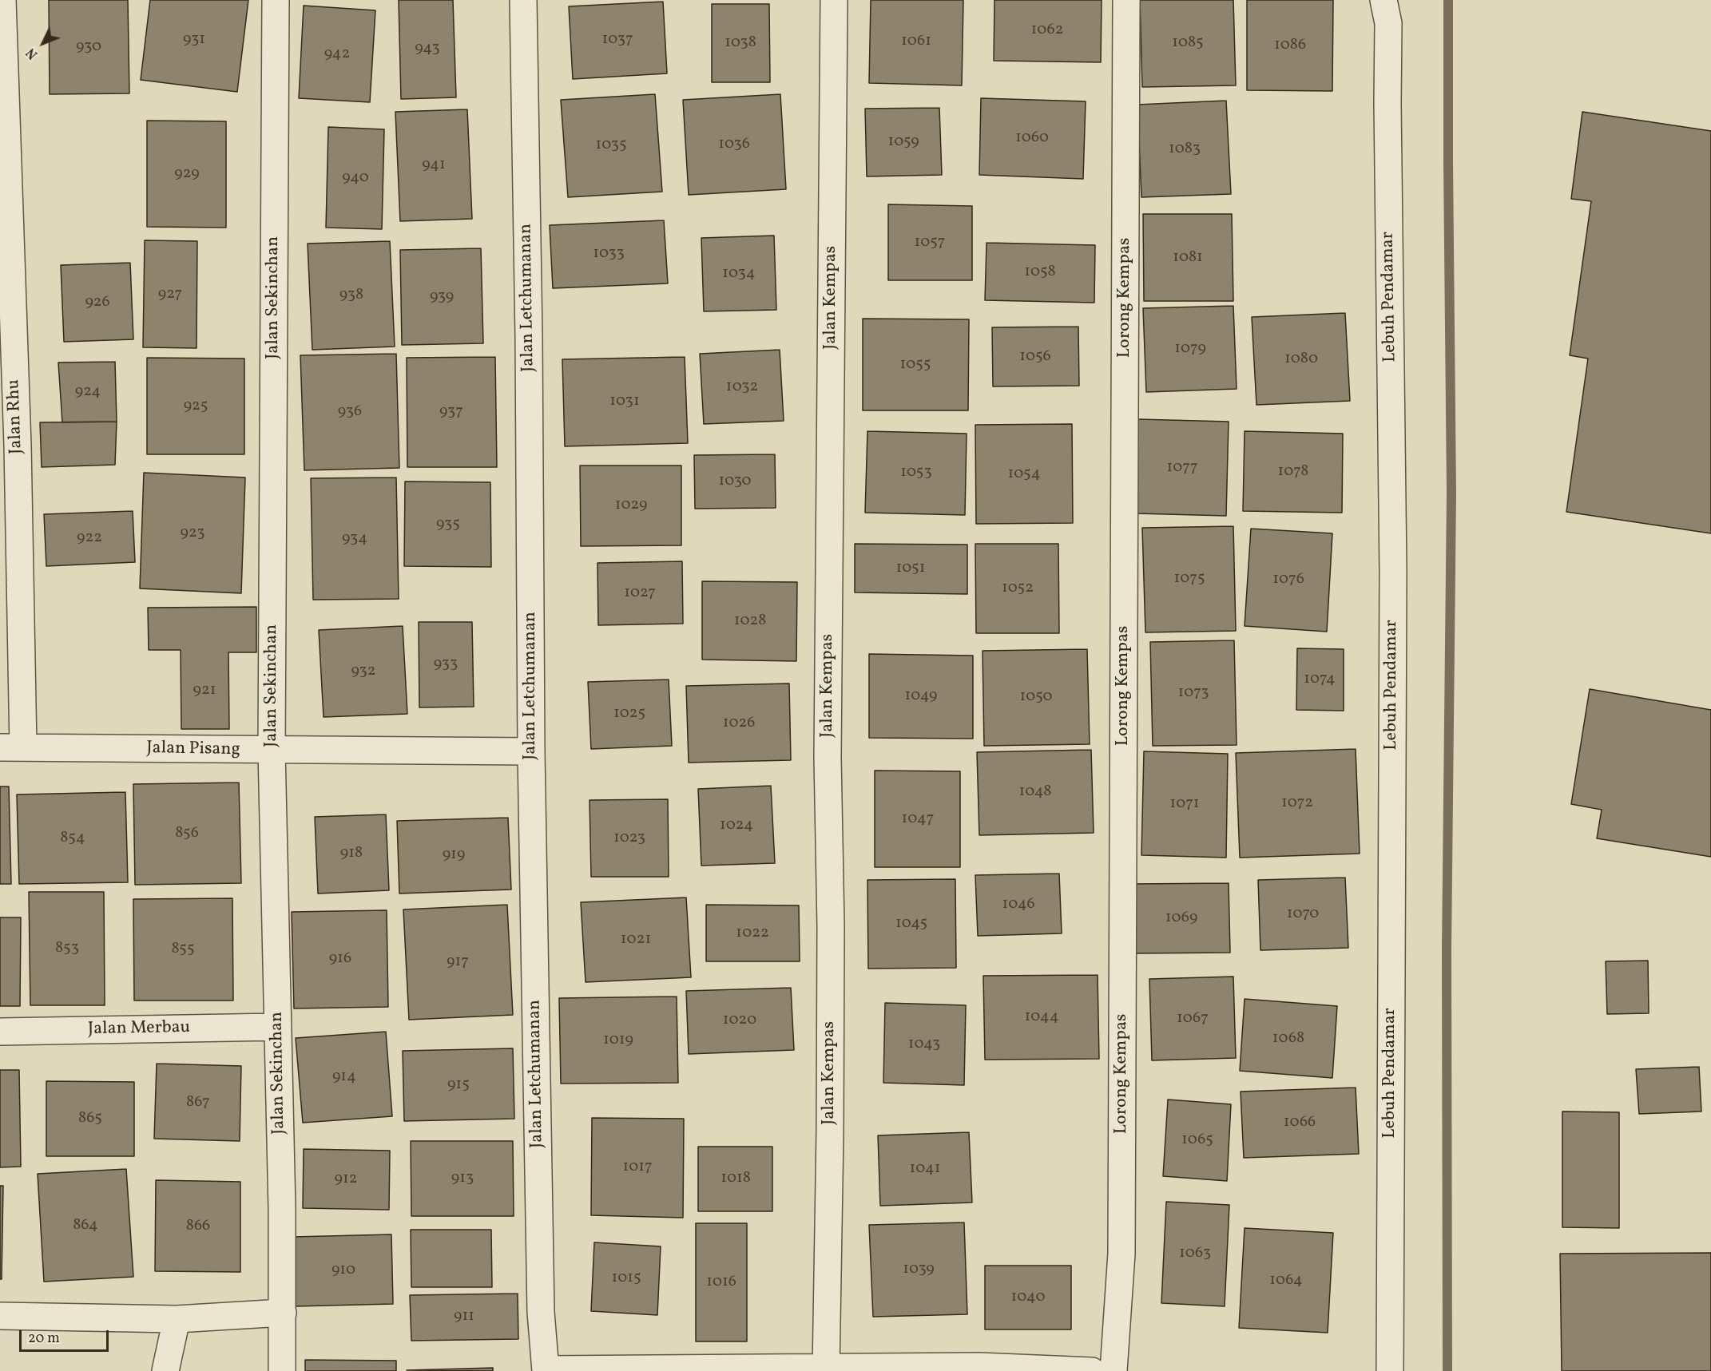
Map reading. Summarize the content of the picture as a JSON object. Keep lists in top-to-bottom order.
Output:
{
  "streets": {
    "street": [
      "Lebuh Pendamar",
      "Jalan Sekinchan",
      "Jalan Letchumanan",
      "Jalan Kempas",
      "Lorong Kempas",
      "Jalan Rhu",
      "Jalan Pisang",
      "Jalan Merbau"
    ]
  },
  "crossings": [
    ["Jalan Sekinchan", "Jalan Pisang"],
    ["Jalan Sekinchan", "Jalan Merbau"],
    ["Jalan Letchumanan", "Jalan Pisang"],
    ["Jalan Rhu", "Jalan Pisang"]
  ],
  "house_numbers": [
    "1062",
    "931",
    "1037",
    "1061",
    "1038",
    "1085",
    "1086",
    "930",
    "943",
    "942",
    "1060",
    "1059",
    "1036",
    "1035",
    "1083",
    "941",
    "929",
    "940",
    "1057",
    "1033",
    "1081",
    "1058",
    "1034",
    "927",
    "938",
    "939",
    "926",
    "1079",
    "1056",
    "1080",
    "1055",
    "1032",
    "924",
    "1031",
    "925",
    "936",
    "937",
    "1077",
    "1078",
    "1053",
    "1054",
    "1030",
    "1029",
    "935",
    "923",
    "922",
    "934",
    "1051",
    "1075",
    "1076",
    "1052",
    "1027",
    "1028",
    "933",
    "932",
    "1074",
    "921",
    "1073",
    "1049",
    "1050",
    "1025",
    "1026",
    "1048",
    "1072",
    "1071",
    "1047",
    "1024",
    "856",
    "854",
    "1023",
    "918",
    "919",
    "1046",
    "1070",
    "1069",
    "1045",
    "1022",
    "1021",
    "853",
    "855",
    "916",
    "917",
    "1044",
    "1067",
    "1020",
    "1068",
    "1019",
    "1043",
    "914",
    "915",
    "867",
    "865",
    "1066",
    "1065",
    "1017",
    "1041",
    "913",
    "1018",
    "912",
    "864",
    "866",
    "1063",
    "1039",
    "910",
    "1015",
    "1064",
    "1016",
    "1040",
    "911"
  ],
  "scale_bar": "20 m",
  "north": "bottom left"
}
